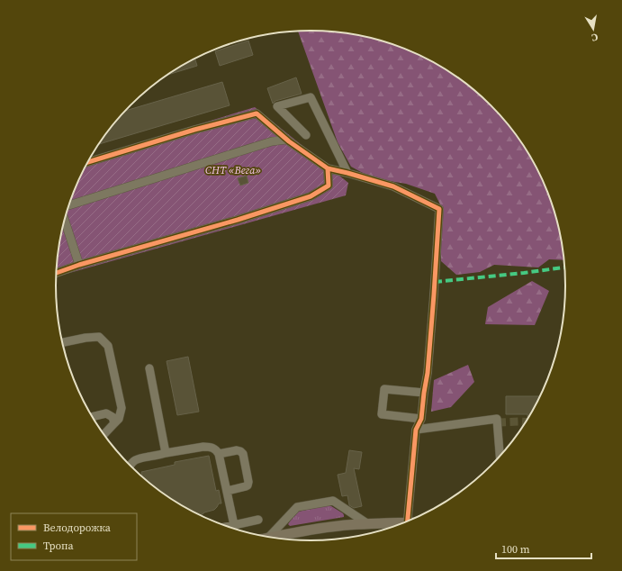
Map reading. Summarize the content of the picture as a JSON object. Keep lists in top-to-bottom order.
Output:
{
  "parks": ["СНТ «Вега»"],
  "legend": ["Велодорожка", "Тропа"],
  "scale_bar": "100 m",
  "north": "bottom"
}
